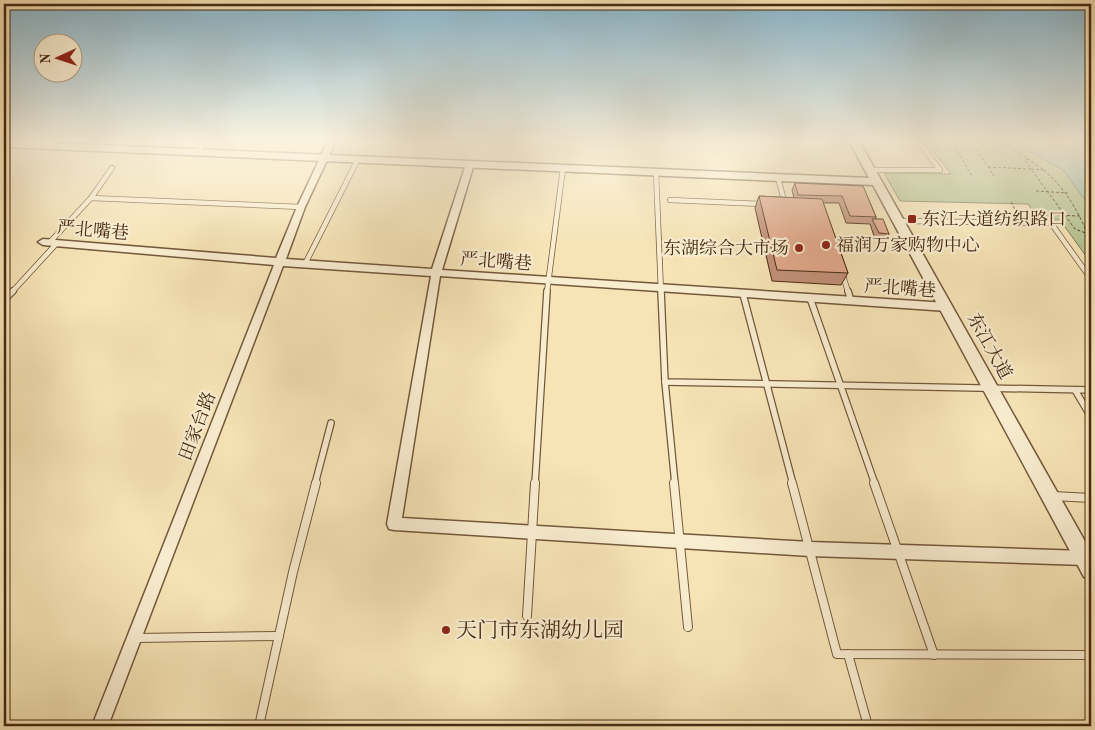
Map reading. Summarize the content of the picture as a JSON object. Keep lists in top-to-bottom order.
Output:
{
  "streets": {
    "street": ["严北嘴巷", "东江大道", "田家台路"]
  },
  "crossings": [
    ["严北嘴巷", "东江大道"],
    ["严北嘴巷", "田家台路"]
  ],
  "places": {
    "transit": ["东江大道纺织路口"],
    "other": ["福润万家购物中心", "东湖综合大市场", "天门市东湖幼儿园"]
  },
  "north": "left"
}
